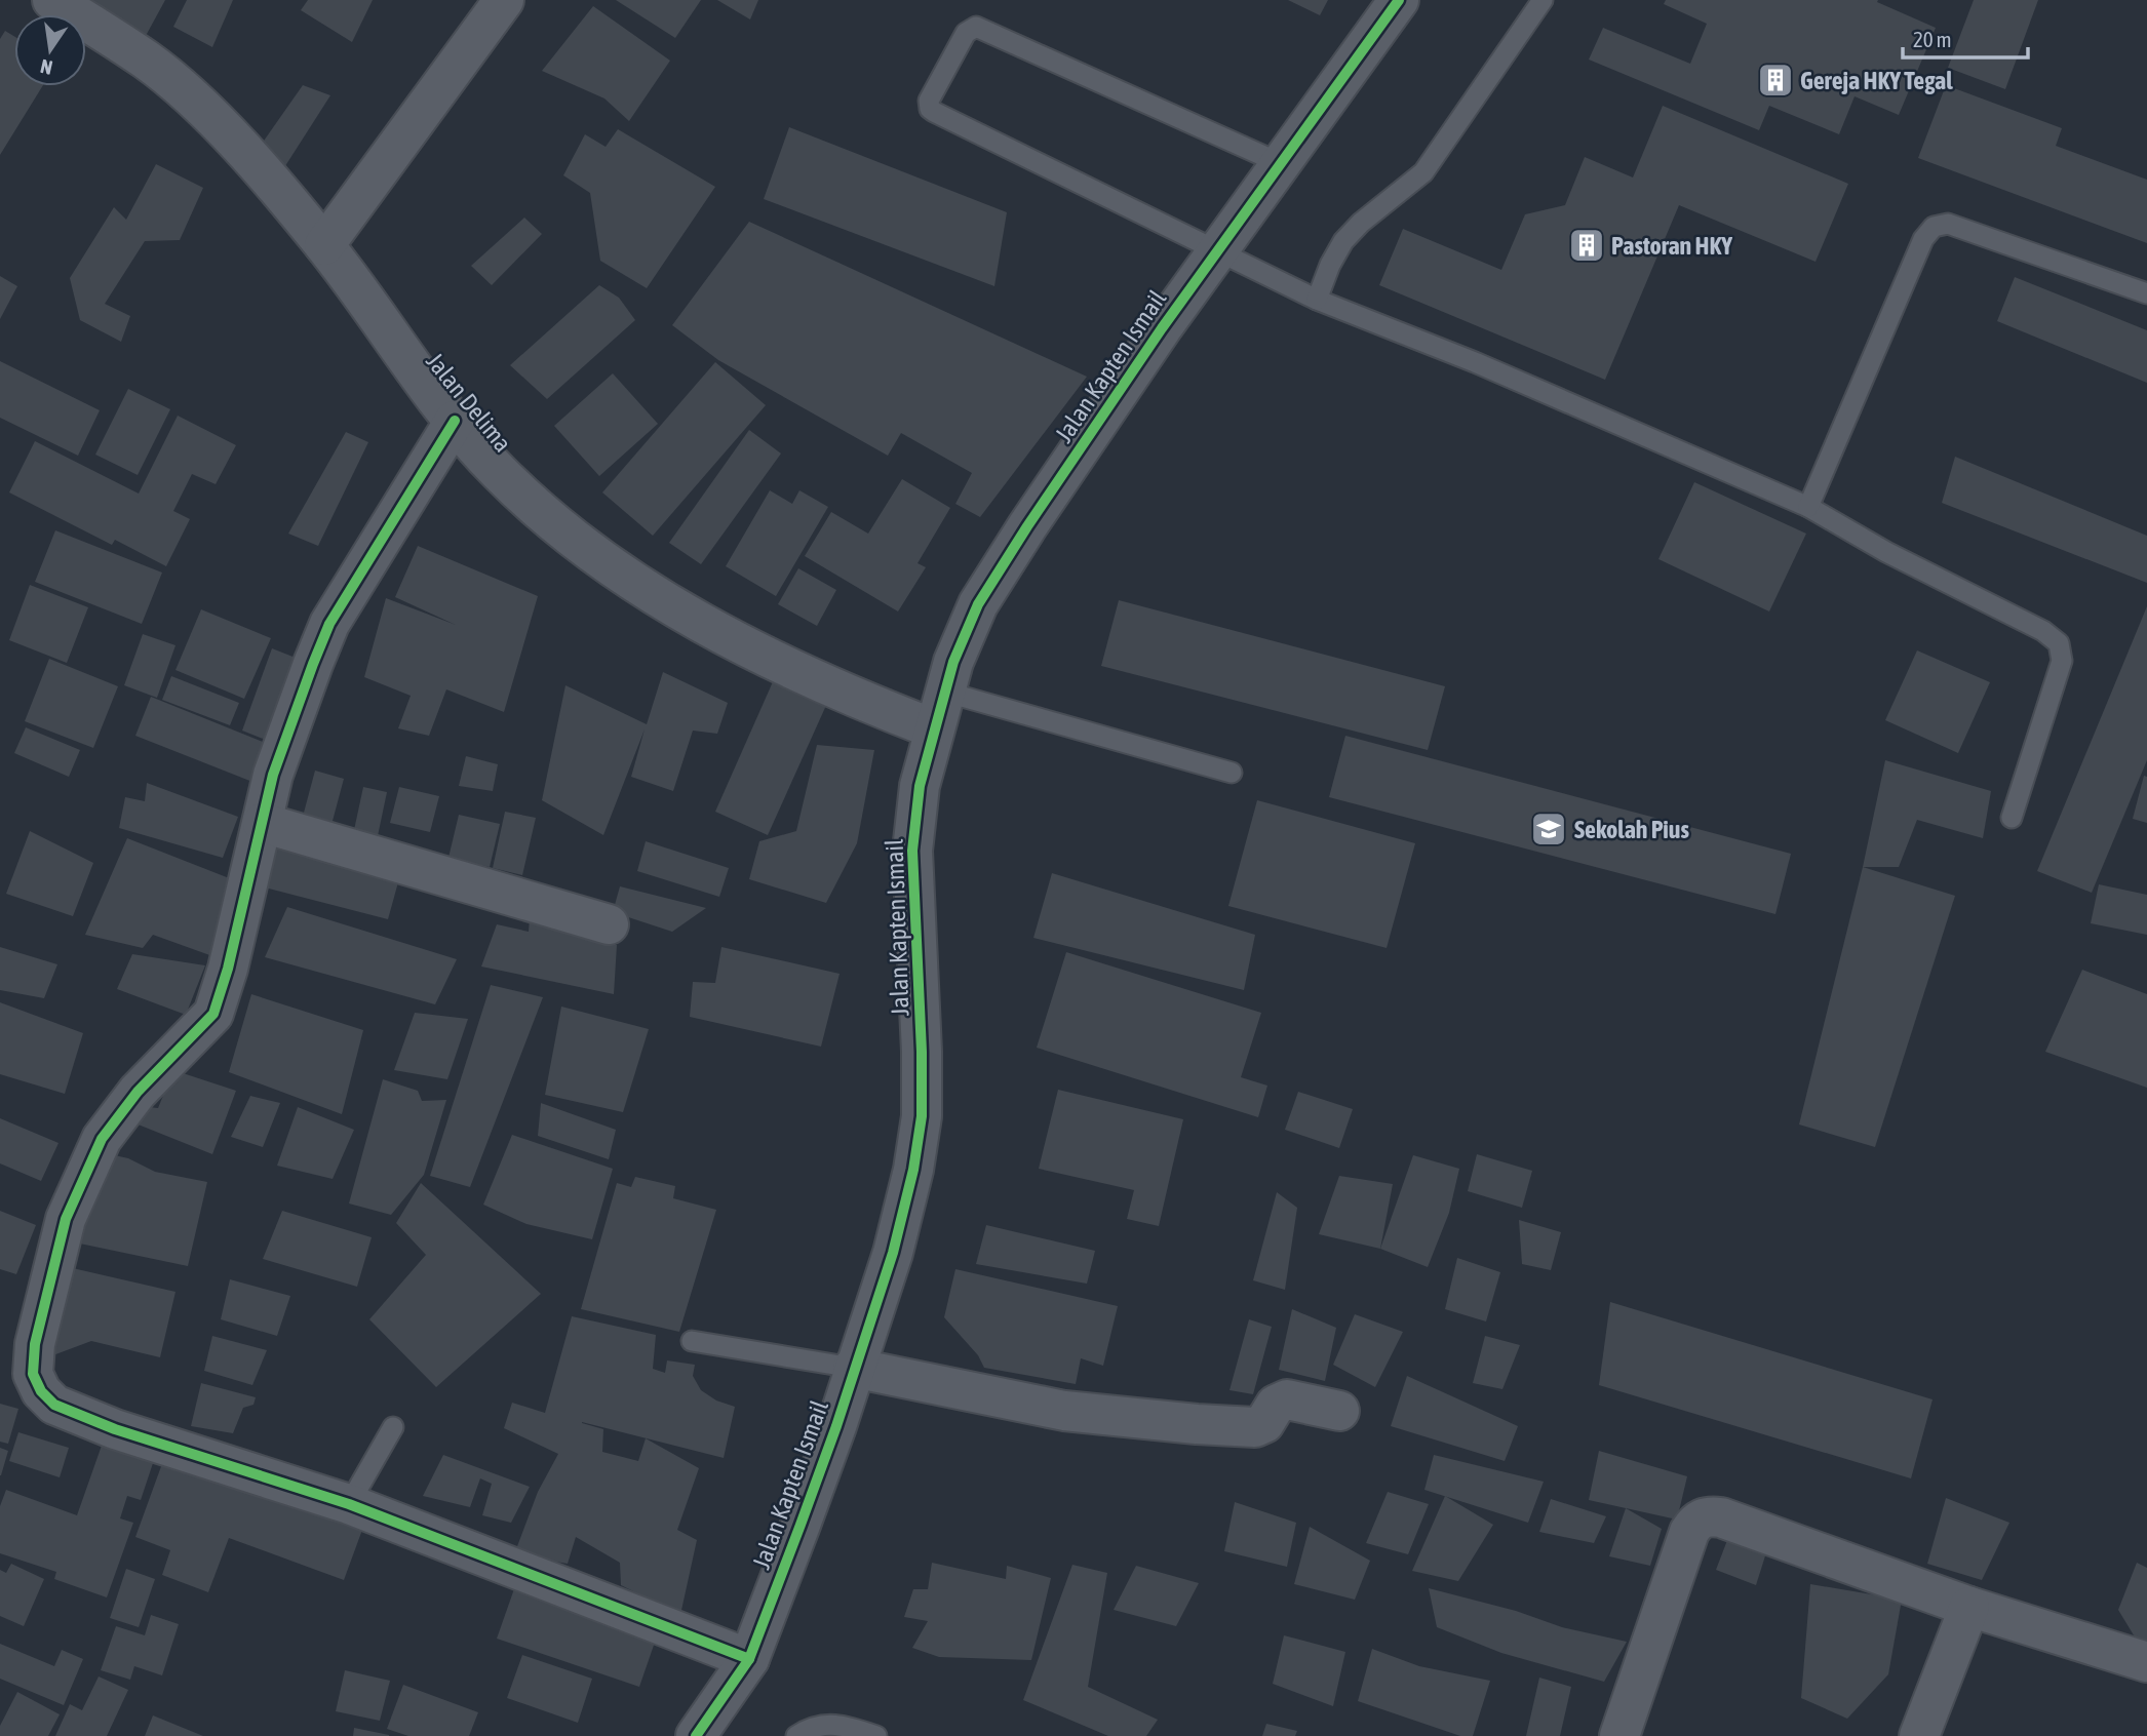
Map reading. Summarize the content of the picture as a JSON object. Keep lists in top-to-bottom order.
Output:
{
  "streets": {
    "street": ["Jalan Kapten Ismail", "Jalan Delima"]
  },
  "crossings": [
    ["Jalan Kapten Ismail", "Jalan Delima"]
  ],
  "places": {
    "building": ["Gereja HKY Tegal", "Pastoran HKY"],
    "school or university": ["Sekolah Pius"]
  },
  "scale_bar": "20 m",
  "north": "bottom"
}
